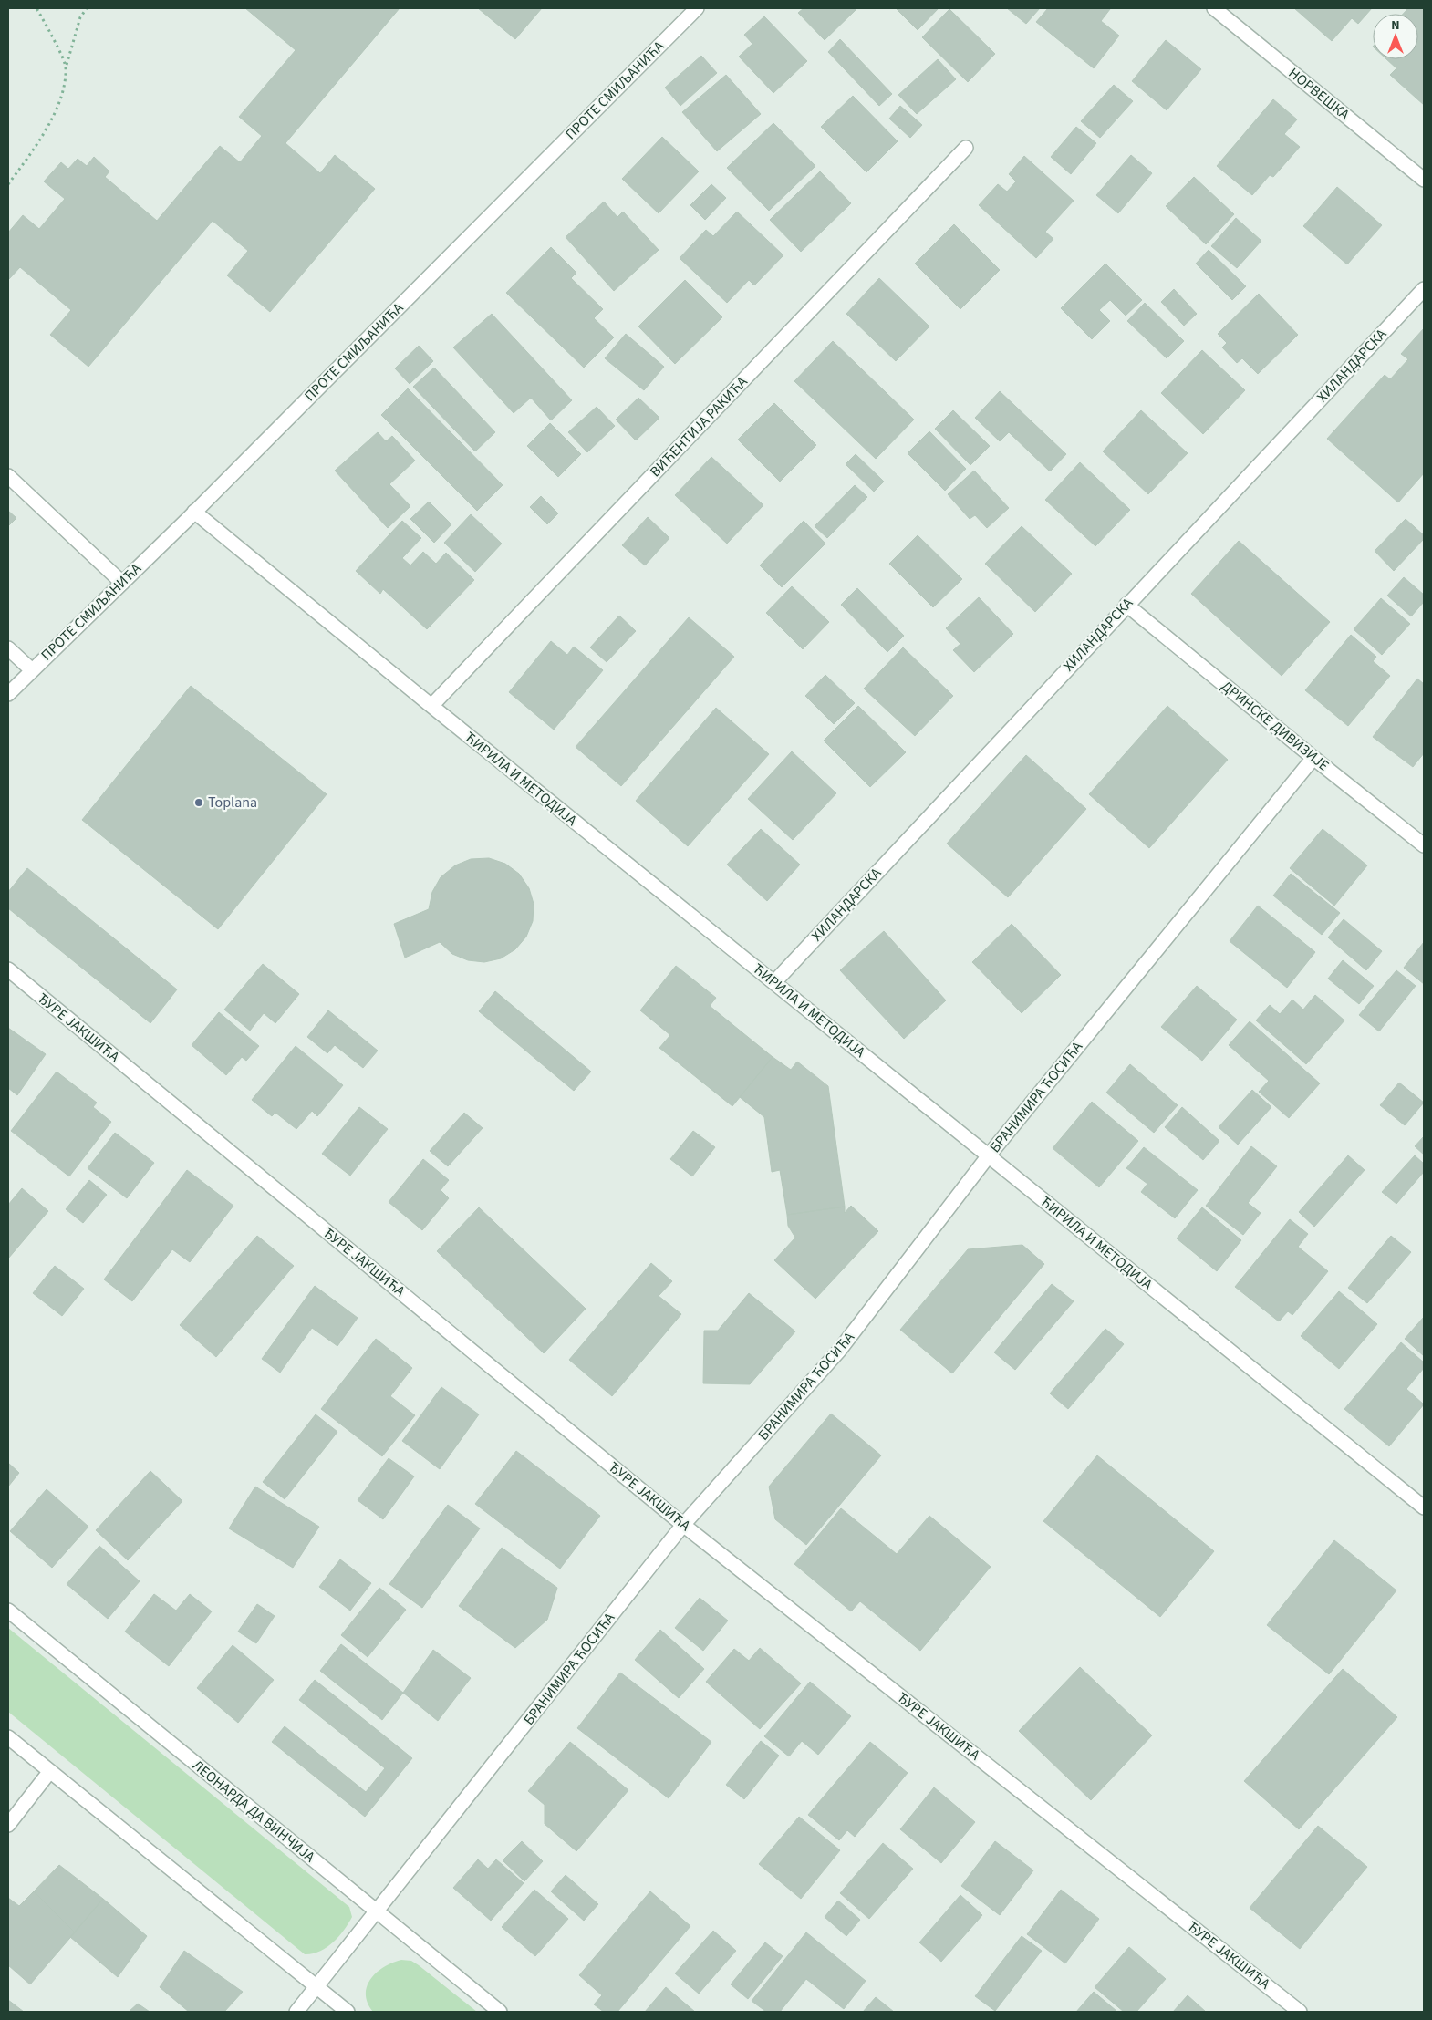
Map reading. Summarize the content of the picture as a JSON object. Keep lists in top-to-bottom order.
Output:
{
  "streets": {
    "street": [
      "ПРОТЕ СМИЉАНИЋА",
      "НОРВЕШКА",
      "ХИЛАНДАРСКА",
      "ВИЋЕНТИЈА РАКИЋА",
      "ДРИНСКЕ ДИВИЗИЈЕ",
      "ЋИРИЛА И МЕТОДИЈА",
      "ЂУРЕ ЈАКШИЋА",
      "БРАНИМИРА ЋОСИЋА",
      "ЛЕОНАРДА ДА ВИНЧИЈА"
    ]
  },
  "crossings": [
    ["ПРОТЕ СМИЉАНИЋА", "ЋИРИЛА И МЕТОДИЈА"],
    ["ХИЛАНДАРСКА", "ДРИНСКЕ ДИВИЗИЈЕ"],
    ["ХИЛАНДАРСКА", "ЋИРИЛА И МЕТОДИЈА"],
    ["ВИЋЕНТИЈА РАКИЋА", "ЋИРИЛА И МЕТОДИЈА"],
    ["ДРИНСКЕ ДИВИЗИЈЕ", "БРАНИМИРА ЋОСИЋА"],
    ["ЋИРИЛА И МЕТОДИЈА", "БРАНИМИРА ЋОСИЋА"],
    ["ЂУРЕ ЈАКШИЋА", "БРАНИМИРА ЋОСИЋА"],
    ["БРАНИМИРА ЋОСИЋА", "ЛЕОНАРДА ДА ВИНЧИЈА"]
  ],
  "places": ["Toplana"],
  "north": "top"
}
